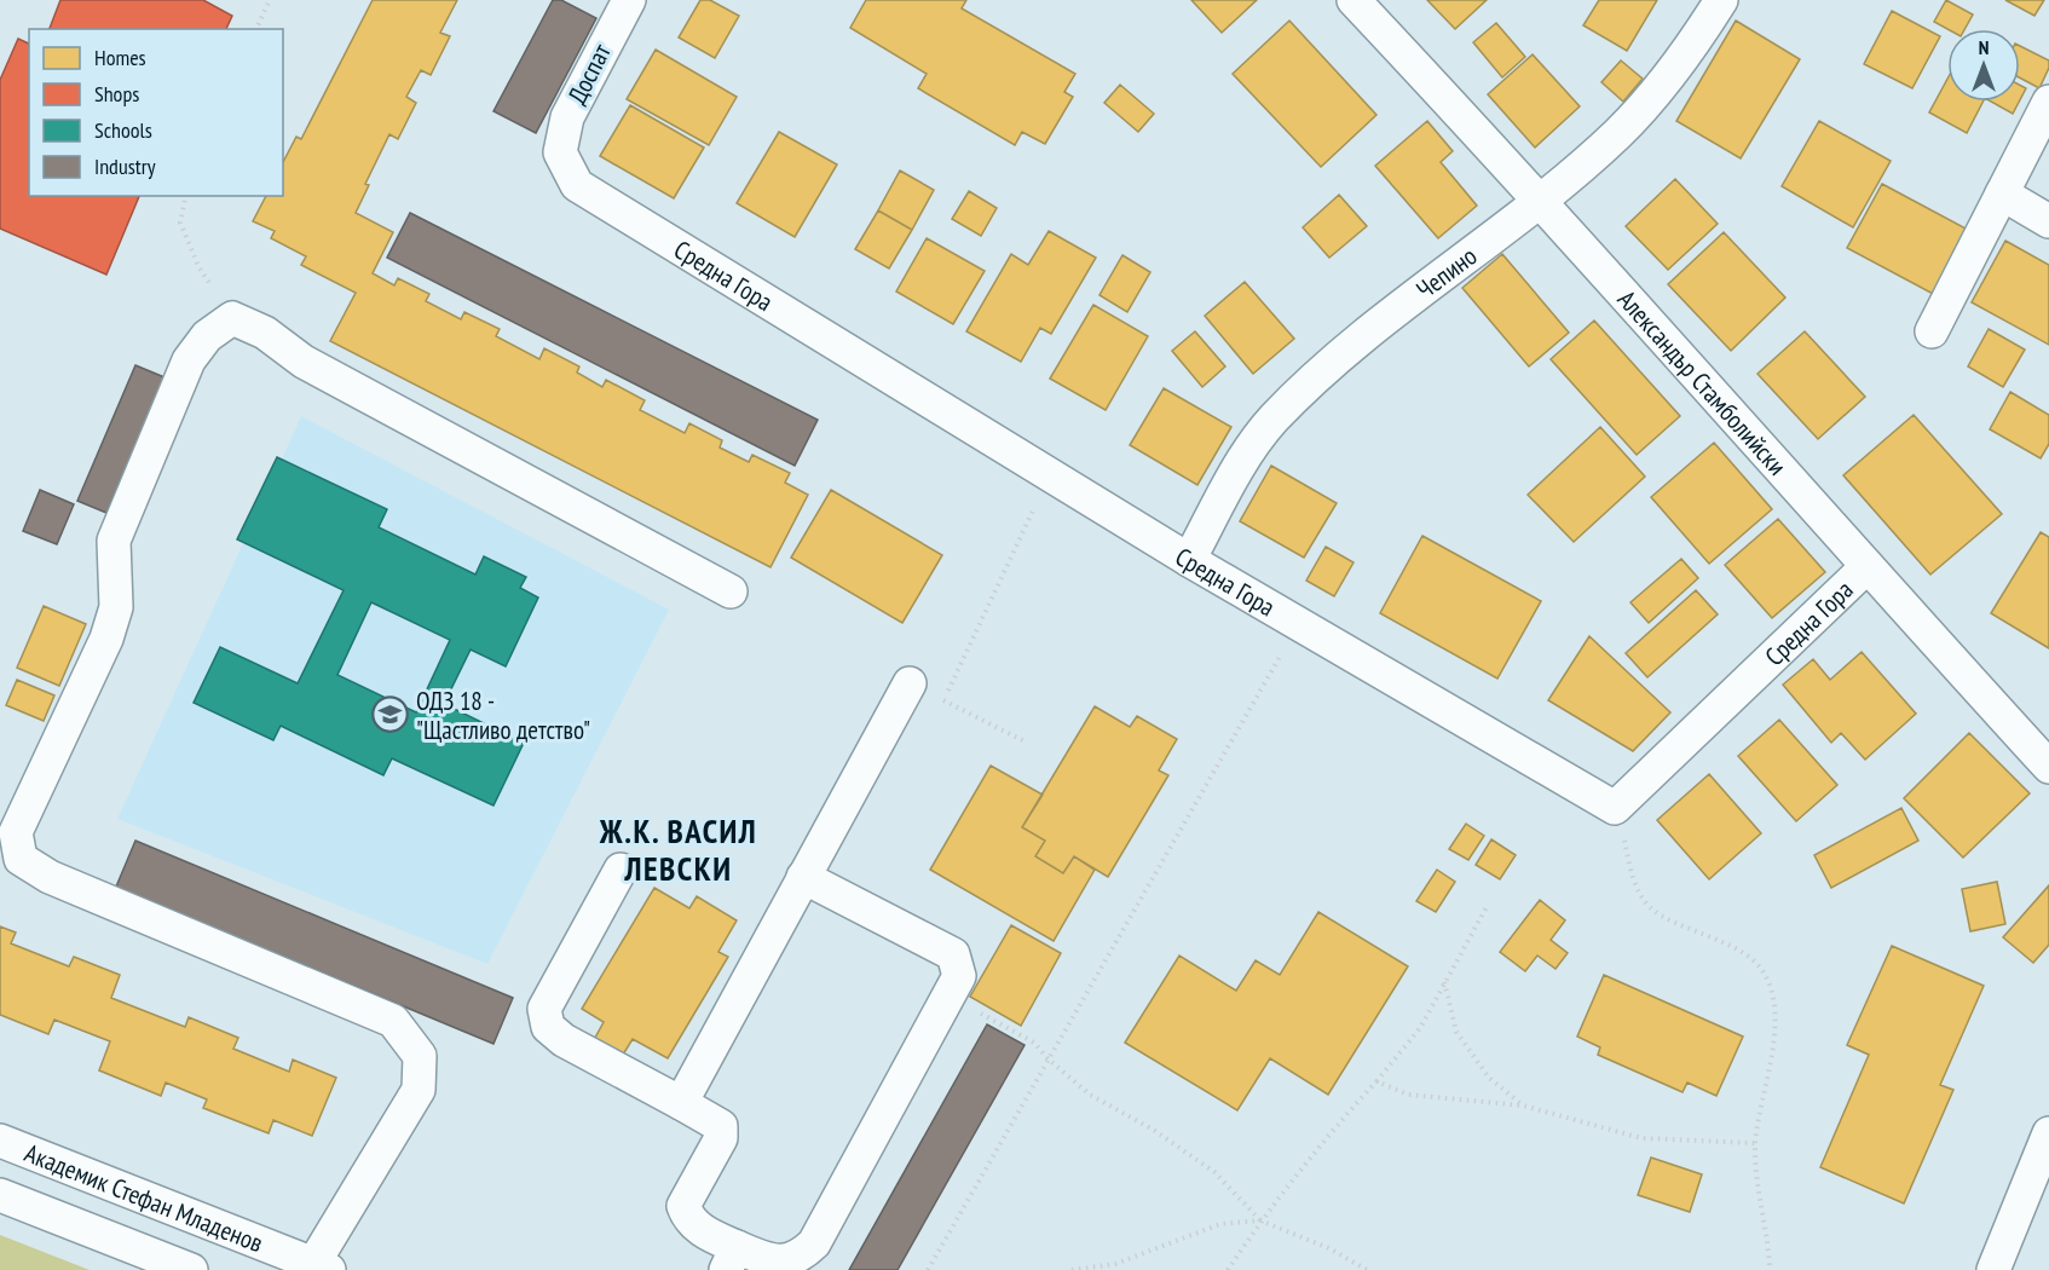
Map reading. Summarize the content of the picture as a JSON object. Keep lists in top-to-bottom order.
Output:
{
  "streets": {
    "street": [
      "Доспат",
      "Чепино",
      "Средна Гора",
      "Александър Стамболийски",
      "Академик Стефан Младенов"
    ]
  },
  "crossings": [
    ["Доспат", "Средна Гора"],
    ["Чепино", "Средна Гора"],
    ["Чепино", "Александър Стамболийски"],
    ["Средна Гора", "Александър Стамболийски"]
  ],
  "districts": ["Ж.К. ВАСИЛ ЛЕВСКИ"],
  "places": {
    "school or university": ["ОДЗ 18 - \"Щастливо детство\""]
  },
  "legend": [
    "Homes",
    "Shops",
    "Schools",
    "Industry"
  ],
  "north": "top"
}
